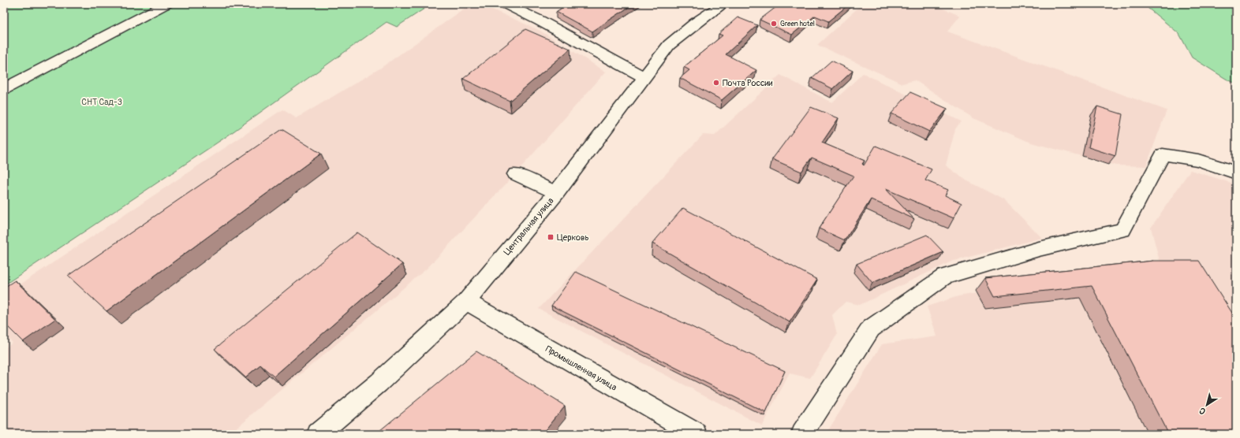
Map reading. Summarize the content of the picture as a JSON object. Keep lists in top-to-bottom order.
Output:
{
  "streets": {
    "street": ["Центральная улица", "Промышленная улица"]
  },
  "crossings": [
    ["Центральная улица", "Промышленная улица"]
  ],
  "parks": ["СНТ Сад-3"],
  "places": {
    "other": ["Green hotel", "Почта России"],
    "transit": ["Церковь"]
  },
  "north": "bottom left"
}
